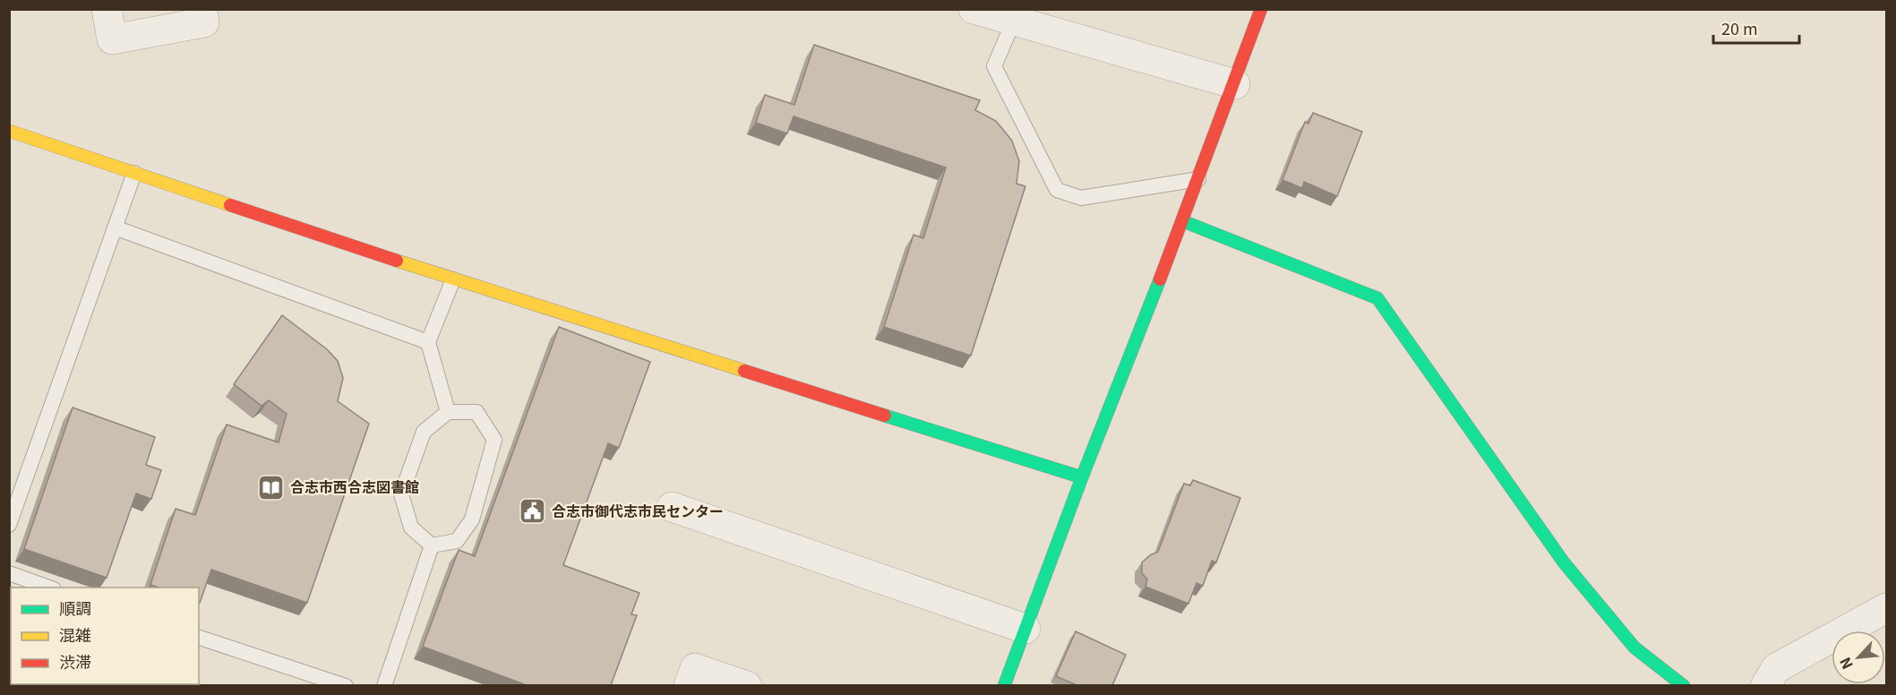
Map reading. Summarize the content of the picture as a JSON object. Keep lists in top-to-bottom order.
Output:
{
  "places": {
    "library": ["合志市西合志図書館"],
    "public building": ["合志市御代志市民センター"]
  },
  "legend": ["順調", "混雑", "渋滞"],
  "scale_bar": "20 m",
  "north": "bottom left"
}
